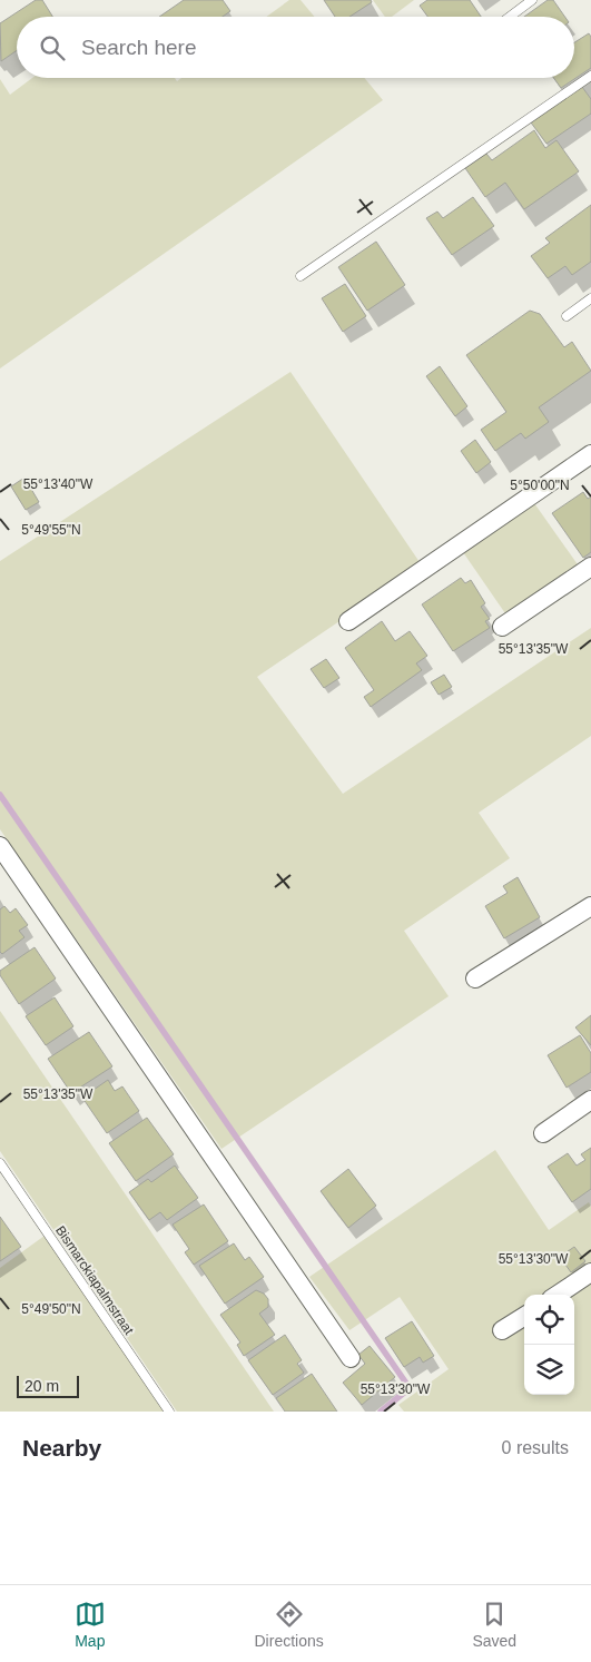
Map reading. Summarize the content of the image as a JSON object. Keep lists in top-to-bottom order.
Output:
{
  "streets": {
    "lane": ["Bismarckiapalmstraat"]
  },
  "scale_bar": "20 m",
  "page": {
    "search": "Search here",
    "scale": "20 m",
    "heading": ["Nearby", "0 results"],
    "nav": ["Map", "Directions", "Saved"]
  },
  "coordinates": [
    "55°13'40\"W",
    "5°50'00\"N",
    "5°49'55\"N",
    "55°13'35\"W",
    "55°13'30\"W",
    "5°49'50\"N"
  ]
}
